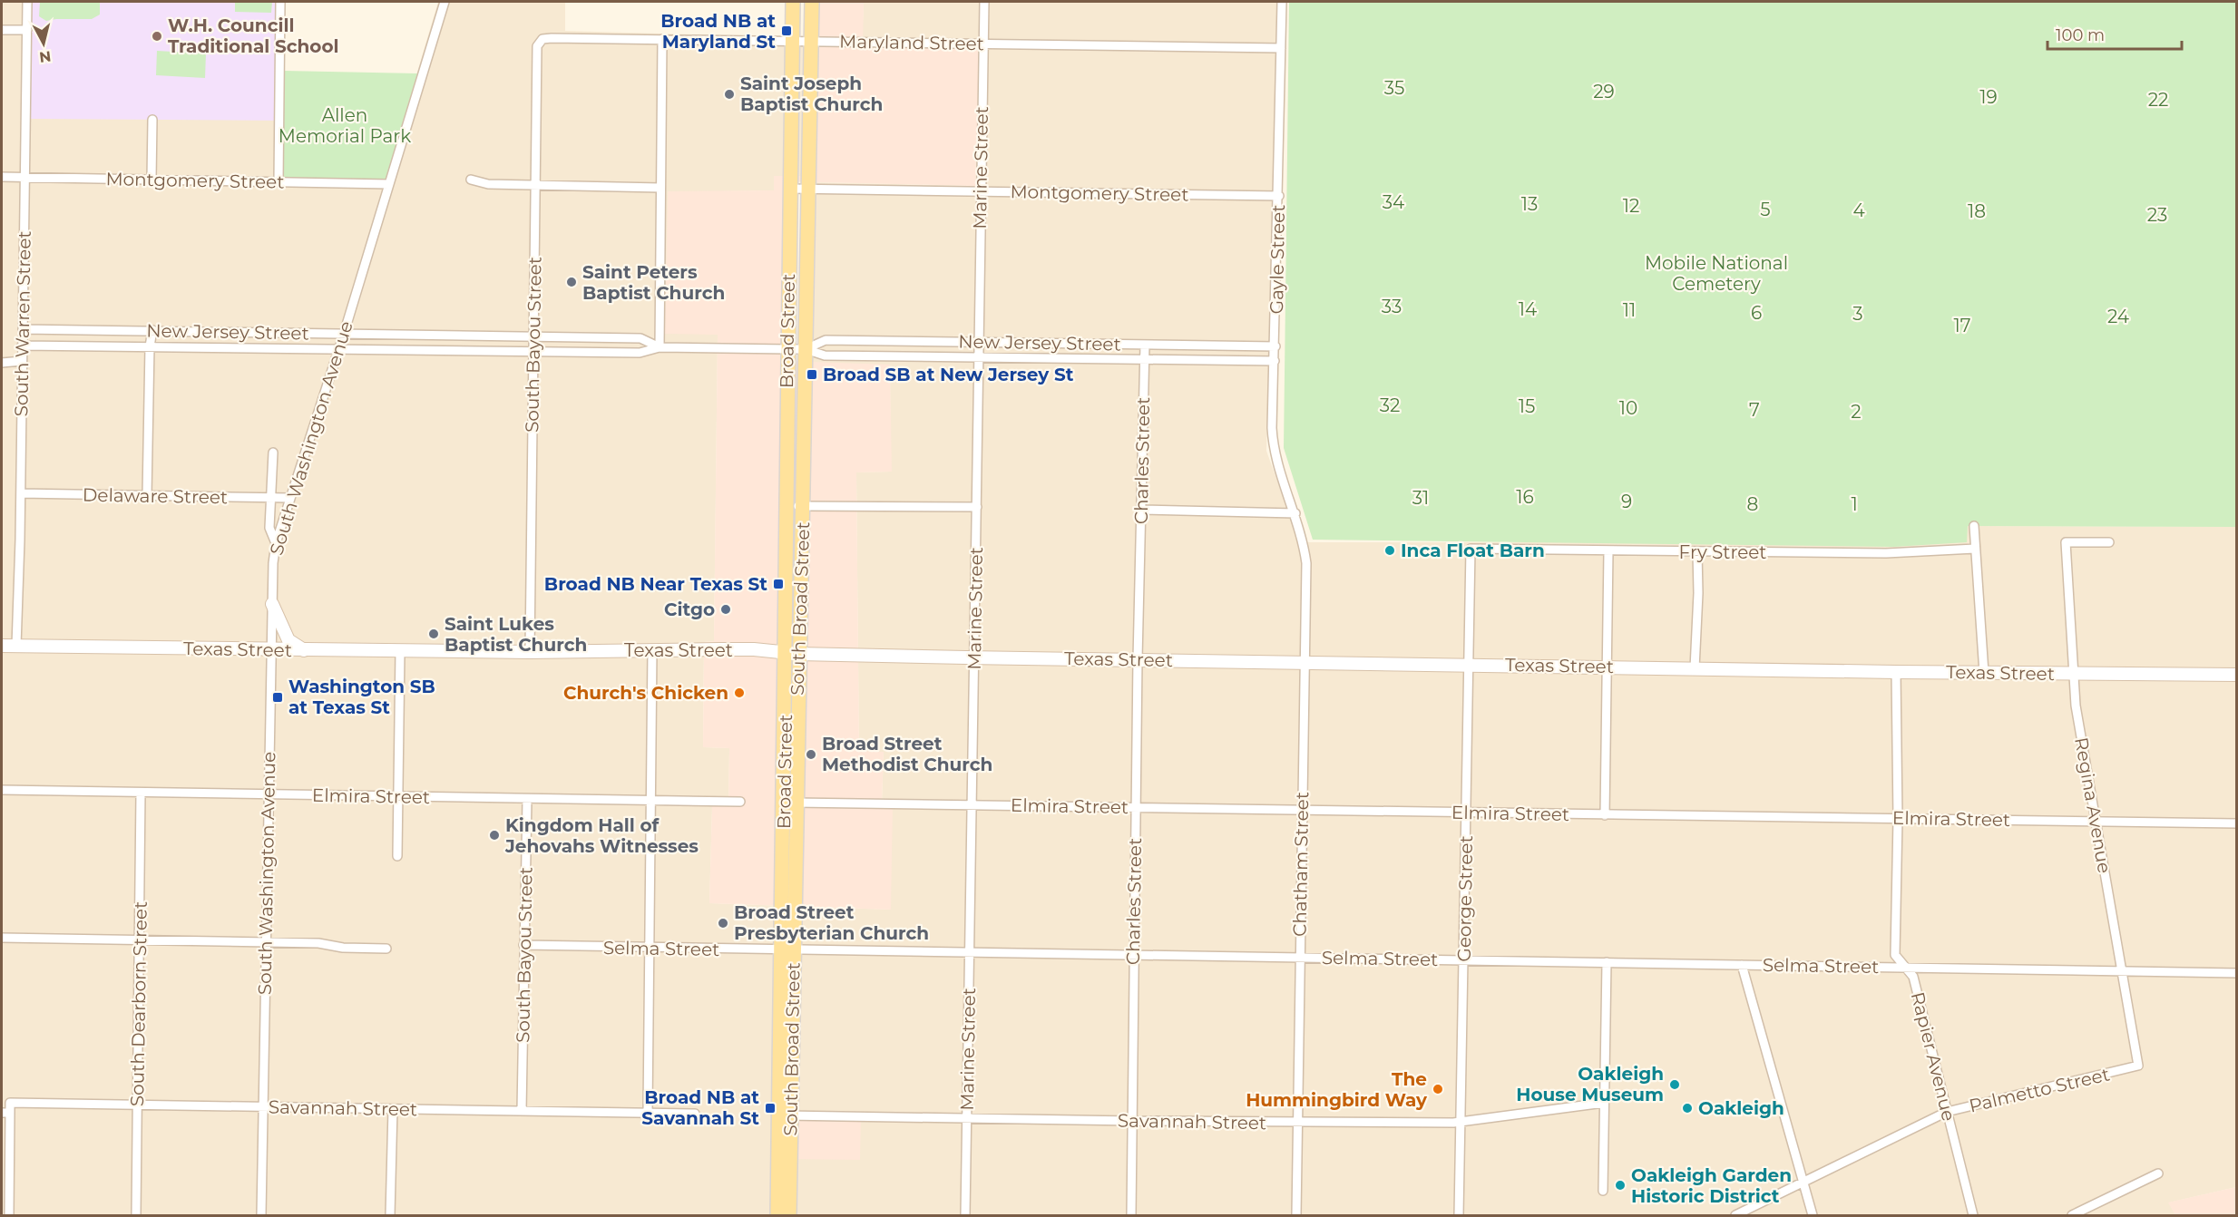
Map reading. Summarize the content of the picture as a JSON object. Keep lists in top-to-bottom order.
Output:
{
  "streets": {
    "main road": ["Broad Street", "South Broad Street"],
    "street": [
      "Maryland Street",
      "Marine Street",
      "Montgomery Street",
      "Gayle Street",
      "South Warren Street",
      "New Jersey Street",
      "South Bayou Street",
      "South Washington Avenue",
      "Charles Street",
      "Delaware Street",
      "Fry Street",
      "Texas Street",
      "Elmira Street",
      "Regina Avenue",
      "Chatham Street",
      "George Street",
      "Selma Street",
      "South Dearborn Street",
      "Rapier Avenue",
      "Palmetto Street",
      "Savannah Street"
    ]
  },
  "crossings": [
    ["Maryland Street", "Marine Street"],
    ["Maryland Street", "Gayle Street"],
    ["Maryland Street", "Broad Street"],
    ["Maryland Street", "South Bayou Street"],
    ["Maryland Street", "South Broad Street"],
    ["Marine Street", "Montgomery Street"],
    ["Marine Street", "New Jersey Street"],
    ["Marine Street", "Texas Street"],
    ["Marine Street", "Elmira Street"],
    ["Marine Street", "Selma Street"],
    ["Marine Street", "Savannah Street"],
    ["Montgomery Street", "Gayle Street"],
    ["Montgomery Street", "South Warren Street"],
    ["Montgomery Street", "Broad Street"],
    ["Montgomery Street", "South Washington Avenue"],
    ["Montgomery Street", "South Broad Street"],
    ["Gayle Street", "New Jersey Street"],
    ["Gayle Street", "Chatham Street"],
    ["South Warren Street", "New Jersey Street"],
    ["South Warren Street", "Delaware Street"],
    ["South Warren Street", "Texas Street"],
    ["Broad Street", "New Jersey Street"],
    ["Broad Street", "South Broad Street"],
    ["Broad Street", "Texas Street"],
    ["Broad Street", "Elmira Street"],
    ["Broad Street", "Selma Street"],
    ["Broad Street", "Savannah Street"],
    ["New Jersey Street", "South Bayou Street"],
    ["New Jersey Street", "South Washington Avenue"],
    ["New Jersey Street", "Charles Street"],
    ["New Jersey Street", "South Broad Street"],
    ["South Bayou Street", "Texas Street"],
    ["South Bayou Street", "Elmira Street"],
    ["South Bayou Street", "Selma Street"],
    ["South Bayou Street", "Savannah Street"],
    ["South Washington Avenue", "Delaware Street"],
    ["South Washington Avenue", "Texas Street"],
    ["South Washington Avenue", "Elmira Street"],
    ["South Washington Avenue", "Savannah Street"],
    ["Charles Street", "Texas Street"],
    ["Charles Street", "Elmira Street"],
    ["Charles Street", "Selma Street"],
    ["Charles Street", "Savannah Street"],
    ["Fry Street", "George Street"],
    ["South Broad Street", "Texas Street"],
    ["South Broad Street", "Savannah Street"],
    ["Texas Street", "Regina Avenue"],
    ["Texas Street", "Chatham Street"],
    ["Texas Street", "George Street"],
    ["Texas Street", "Rapier Avenue"],
    ["Elmira Street", "Regina Avenue"],
    ["Elmira Street", "Chatham Street"],
    ["Elmira Street", "George Street"],
    ["Elmira Street", "South Dearborn Street"],
    ["Elmira Street", "Rapier Avenue"],
    ["Regina Avenue", "Selma Street"],
    ["Regina Avenue", "Palmetto Street"],
    ["Chatham Street", "Selma Street"],
    ["Chatham Street", "Savannah Street"],
    ["George Street", "Selma Street"],
    ["George Street", "Savannah Street"],
    ["Selma Street", "Rapier Avenue"],
    ["South Dearborn Street", "Savannah Street"],
    ["Rapier Avenue", "Palmetto Street"]
  ],
  "parks": [
    "35",
    "29",
    "19",
    "22",
    "Allen Memorial Park",
    "34",
    "13",
    "12",
    "5",
    "4",
    "18",
    "23",
    "Mobile National Cemetery",
    "33",
    "14",
    "11",
    "6",
    "3",
    "24",
    "17",
    "32",
    "15",
    "10",
    "7",
    "2",
    "16",
    "31",
    "9",
    "8",
    "1"
  ],
  "places": {
    "transit": [
      "Broad NB at Maryland St",
      "Broad SB at New Jersey St",
      "Broad NB Near Texas St",
      "Washington SB at Texas St",
      "Broad NB at Savannah St"
    ],
    "other": [
      "W.H. Councill Traditional School",
      "Saint Joseph Baptist Church",
      "Saint Peters Baptist Church",
      "Inca Float Barn",
      "Citgo",
      "Saint Lukes Baptist Church",
      "Church's Chicken",
      "Broad Street Methodist Church",
      "Kingdom Hall of Jehovahs Witnesses",
      "Broad Street Presbyterian Church",
      "Oakleigh House Museum",
      "The Hummingbird Way",
      "Oakleigh",
      "Oakleigh Garden Historic District"
    ]
  },
  "scale_bar": "100 m",
  "north": "bottom"
}
